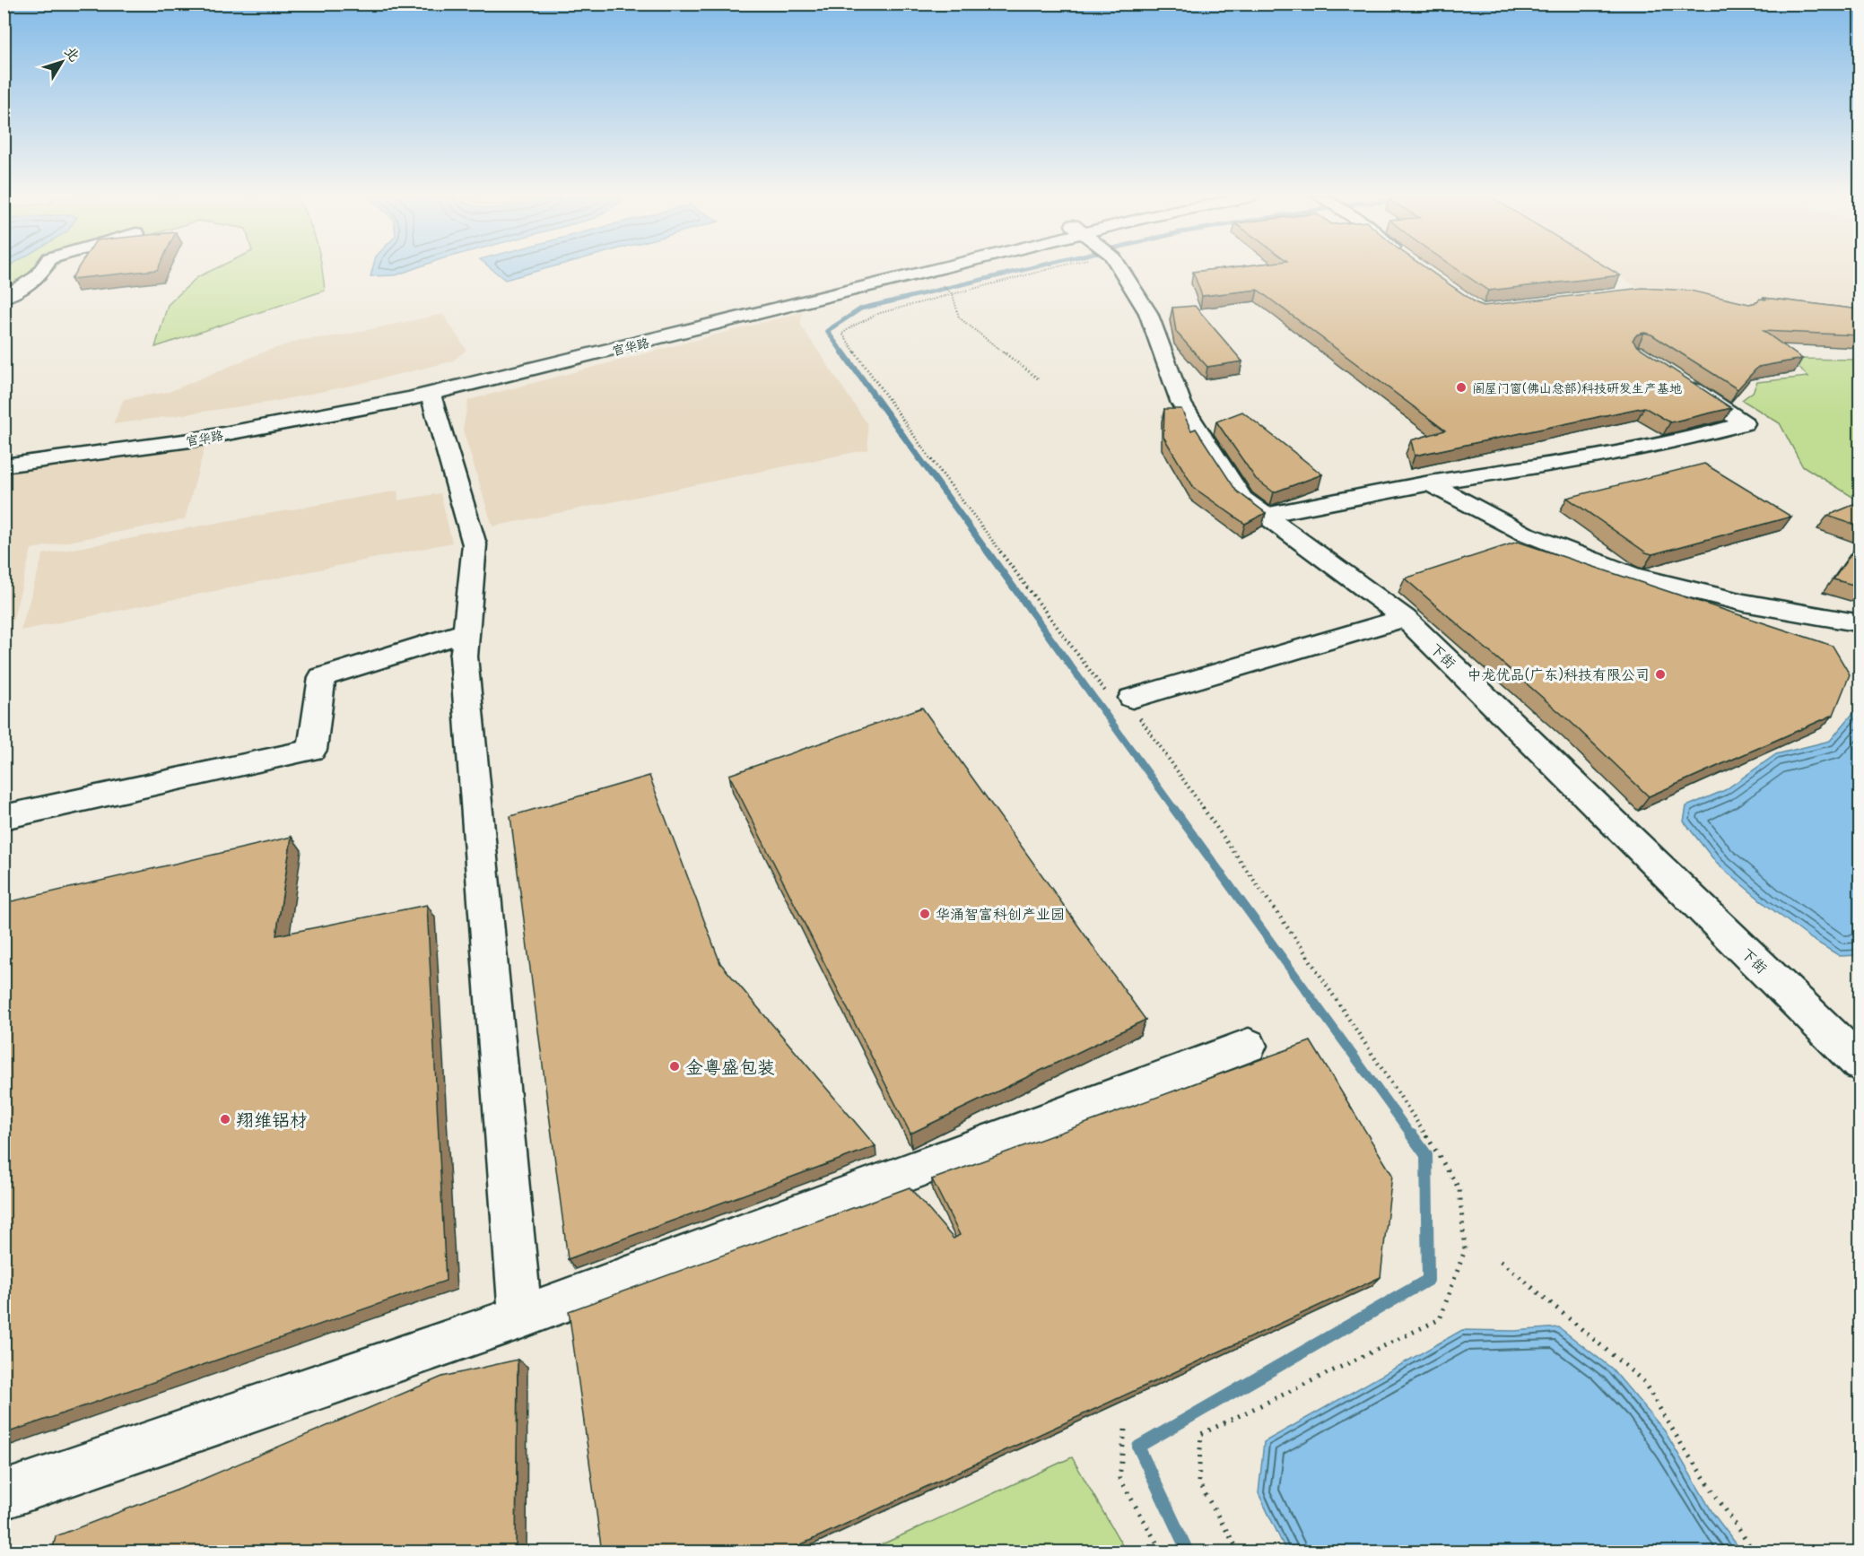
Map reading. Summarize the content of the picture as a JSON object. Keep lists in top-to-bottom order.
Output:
{
  "streets": {
    "street": ["官华路", "下街"]
  },
  "places": [
    "阁屋门窗(佛山总部)科技研发生产基地",
    "中龙优品(广东)科技有限公司",
    "华涌智富科创产业园",
    "金粤盛包装",
    "翔维铝材"
  ],
  "north": "top right"
}
